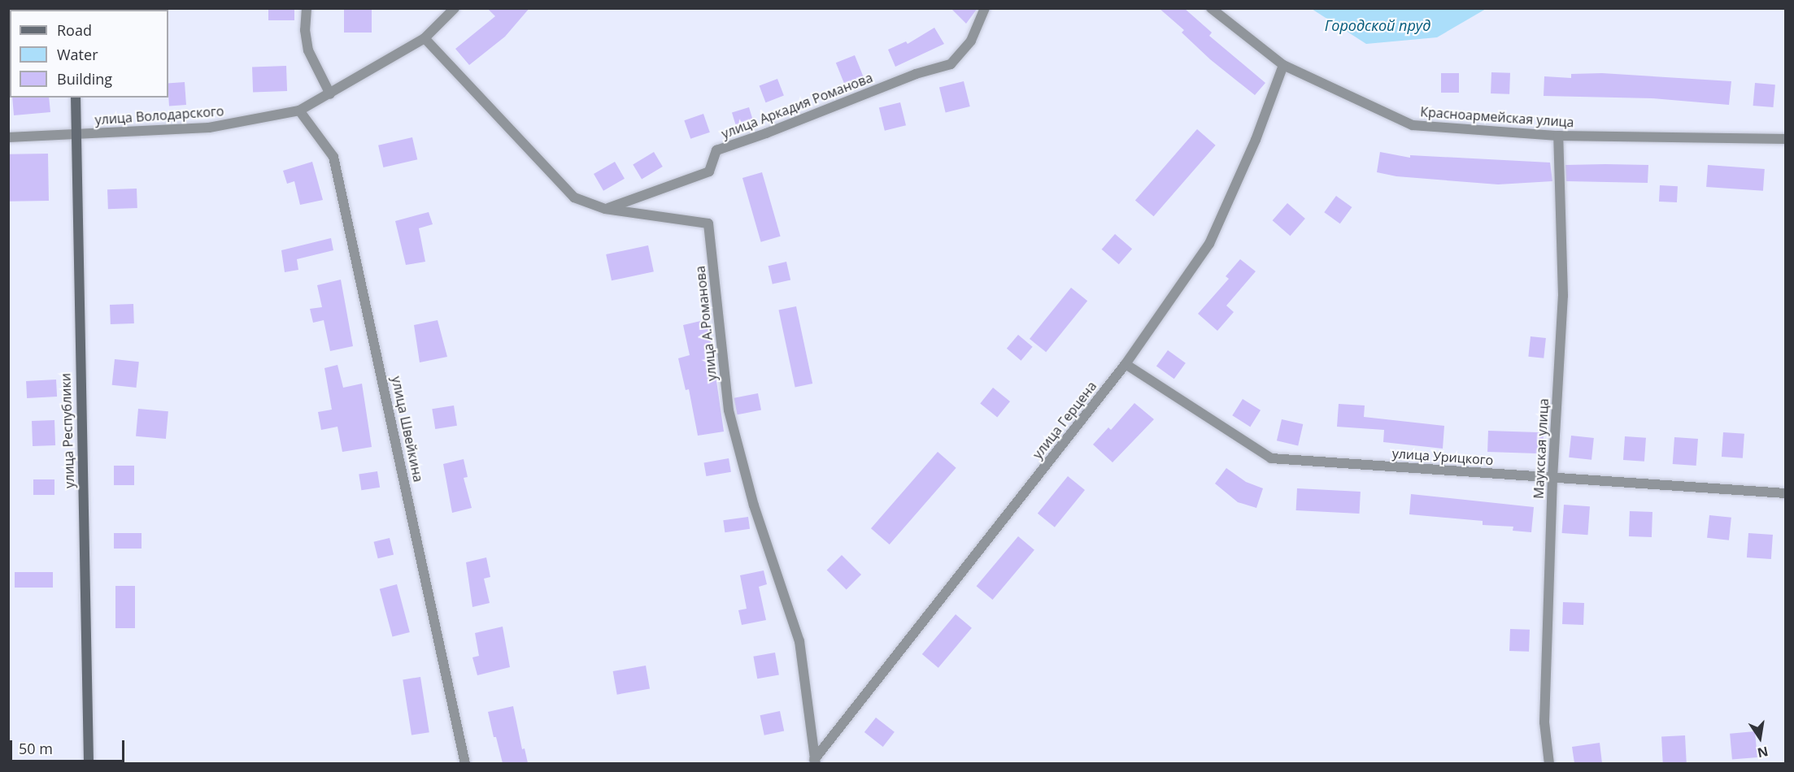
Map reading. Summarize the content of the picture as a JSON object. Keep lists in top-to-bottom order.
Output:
{
  "streets": {
    "main road": ["улица Республики"],
    "street": [
      "улица Аркадия Романова",
      "улица Володарского",
      "Красноармейская улица",
      "улица А.Романова",
      "улица Герцена",
      "улица Швейкина",
      "Маукская улица",
      "улица Урицкого"
    ]
  },
  "crossings": [
    ["улица Аркадия Романова", "улица А.Романова"],
    ["улица Володарского", "улица А.Романова"],
    ["улица Володарского", "улица Швейкина"],
    ["улица Володарского", "улица Республики"],
    ["Красноармейская улица", "улица Герцена"],
    ["Красноармейская улица", "Маукская улица"],
    ["улица А.Романова", "улица Герцена"],
    ["улица Герцена", "улица Урицкого"],
    ["Маукская улица", "улица Урицкого"]
  ],
  "water": ["Городской пруд"],
  "legend": ["Road", "Water", "Building"],
  "scale_bar": "50 m",
  "north": "bottom"
}
